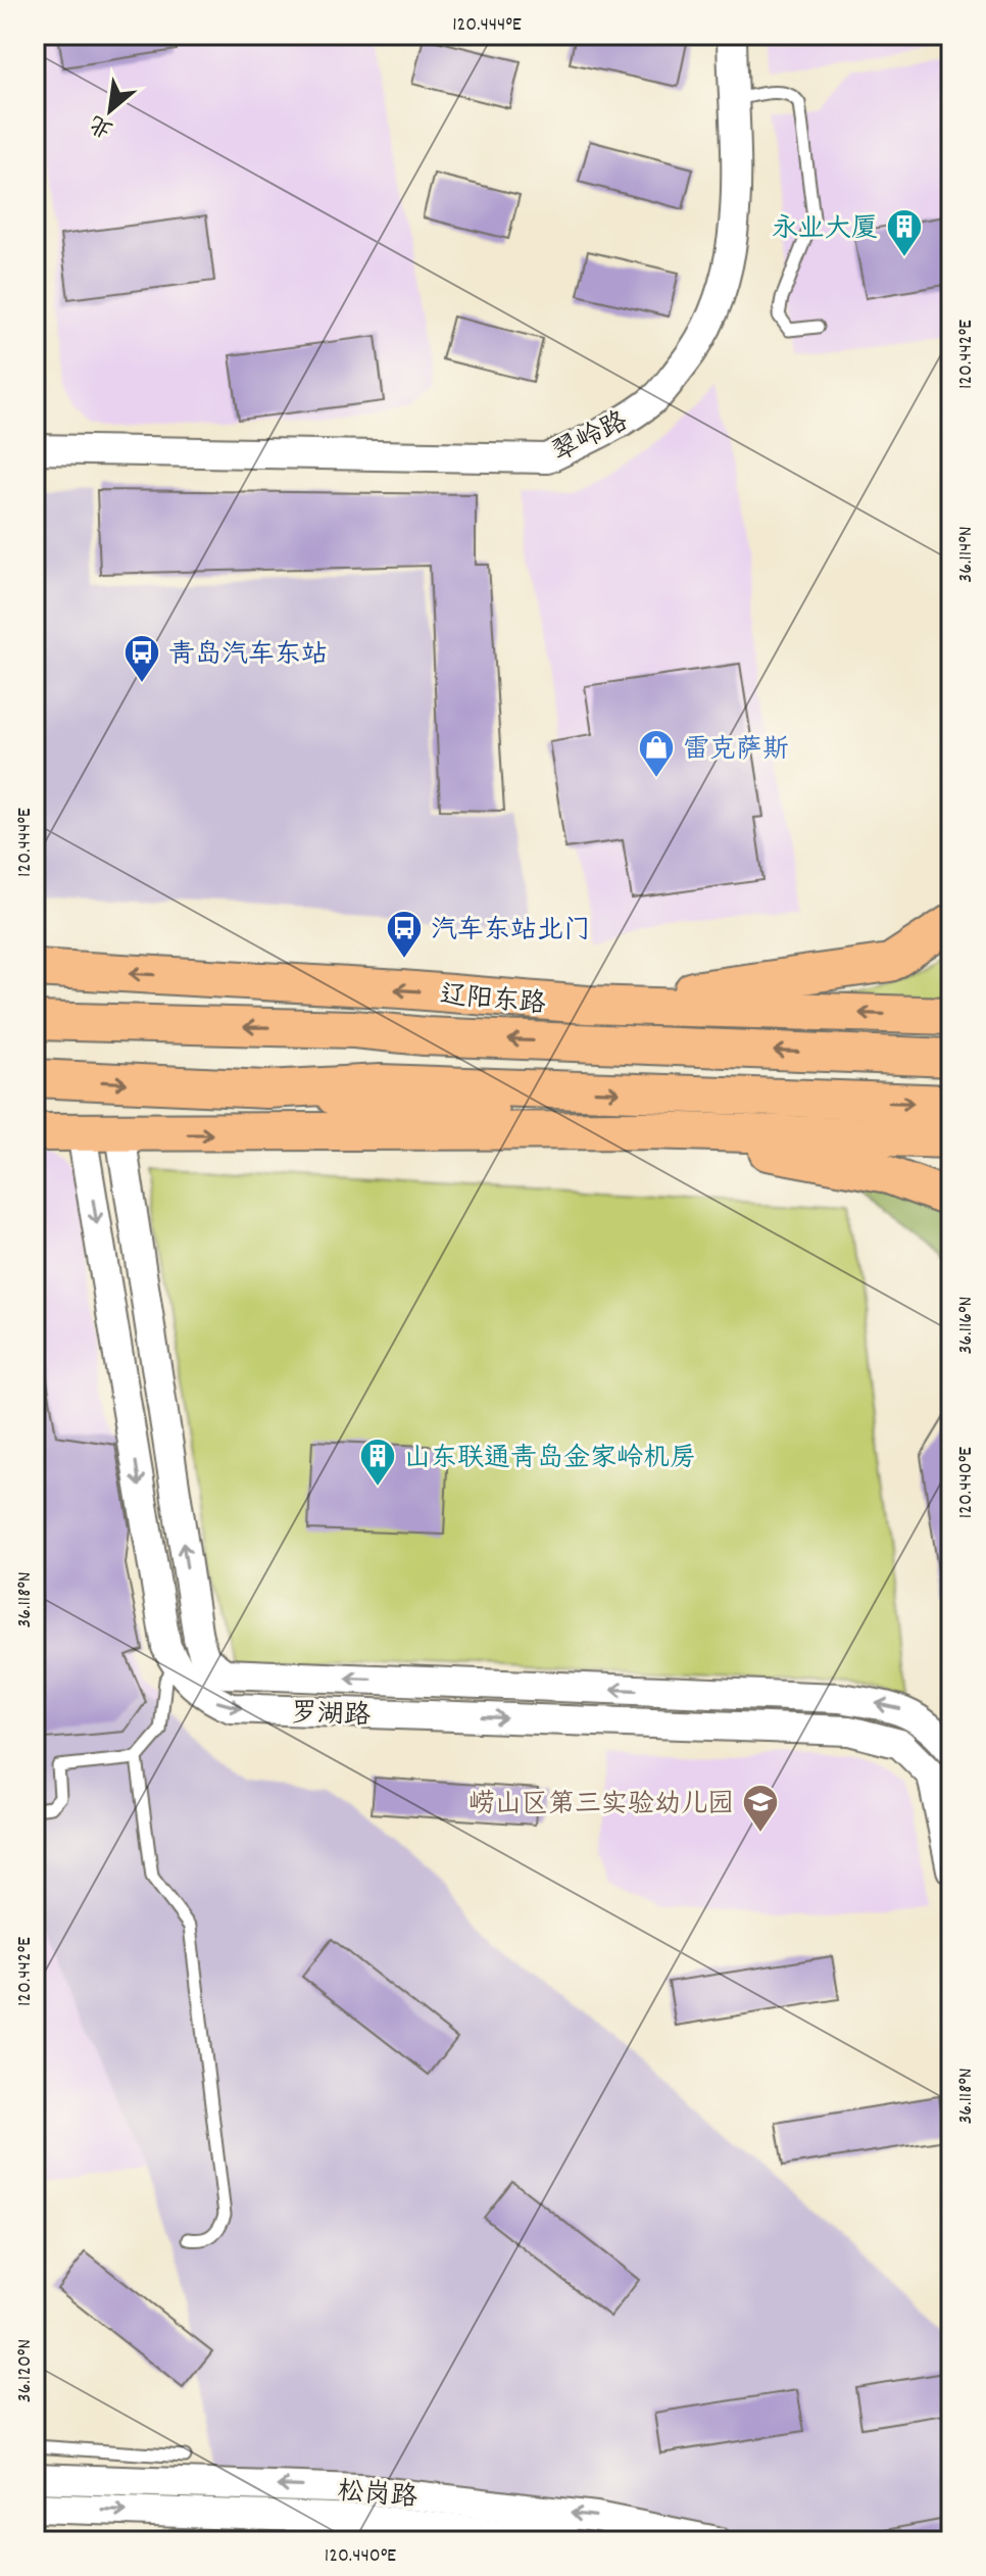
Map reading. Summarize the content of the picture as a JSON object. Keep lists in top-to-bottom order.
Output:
{
  "streets": {
    "main road": ["辽阳东路"],
    "street": ["翠岭路", "罗湖路", "松岗路"]
  },
  "one_way": ["罗湖路"],
  "places": {
    "building": ["永业大厦", "山东联通青岛金家岭机房"],
    "bus stop": ["青岛汽车东站", "汽车东站北门"],
    "shop": ["雷克萨斯"],
    "school or university": ["崂山区第三实验幼儿园"]
  },
  "north": "bottom left",
  "coordinates": [
    "120.444°E",
    "120.442°E",
    "36.114°N",
    "36.116°N",
    "120.440°E",
    "36.118°N",
    "36.120°N"
  ]
}
